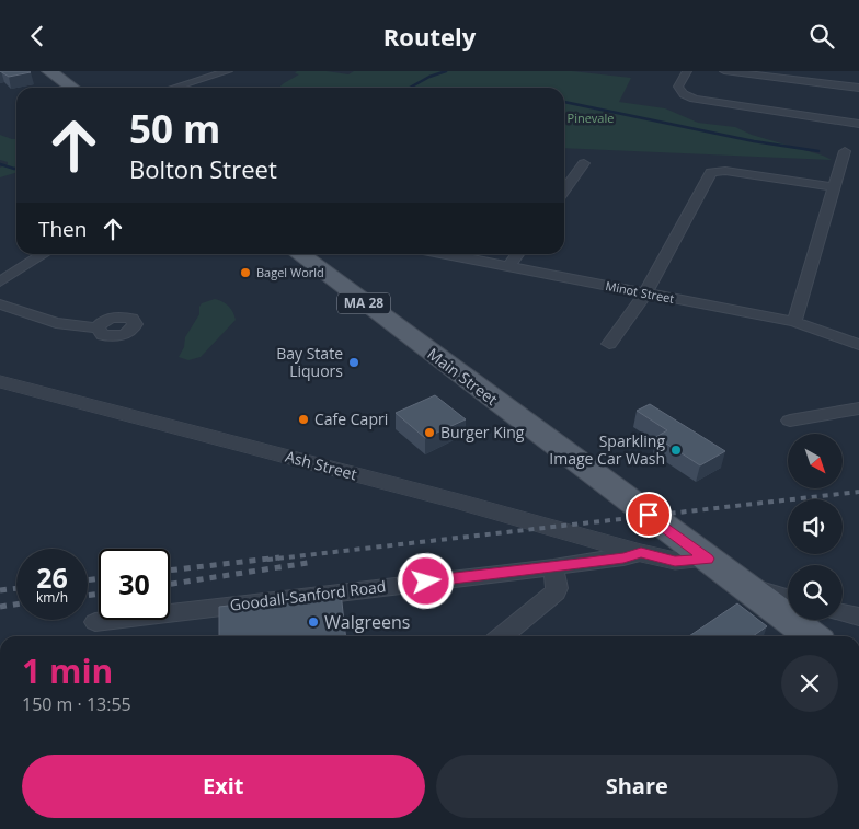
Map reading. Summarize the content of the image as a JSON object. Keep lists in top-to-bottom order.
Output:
{
  "streets": {
    "main road": ["MA 28", "Main Street"],
    "street": ["Minot Street", "Ash Street", "Goodall-Sanford Road"]
  },
  "crossings": [
    ["Main Street", "Ash Street"],
    ["Ash Street", "Goodall-Sanford Road"]
  ],
  "parks": ["Pinevale"],
  "places": [
    "Bagel World",
    "Bay State Liquors",
    "Cafe Capri",
    "Burger King",
    "Sparkling Image Car Wash",
    "Walgreens"
  ],
  "north": "bottom right",
  "page": {
    "header": "Routely",
    "turn": ["50 m", "Bolton Street"],
    "then": "Then",
    "speed": "26 km/h",
    "limit": "30",
    "heading": ["1 min", "150 m · 13:55"],
    "buttons": ["Exit", "Share"]
  }
}
